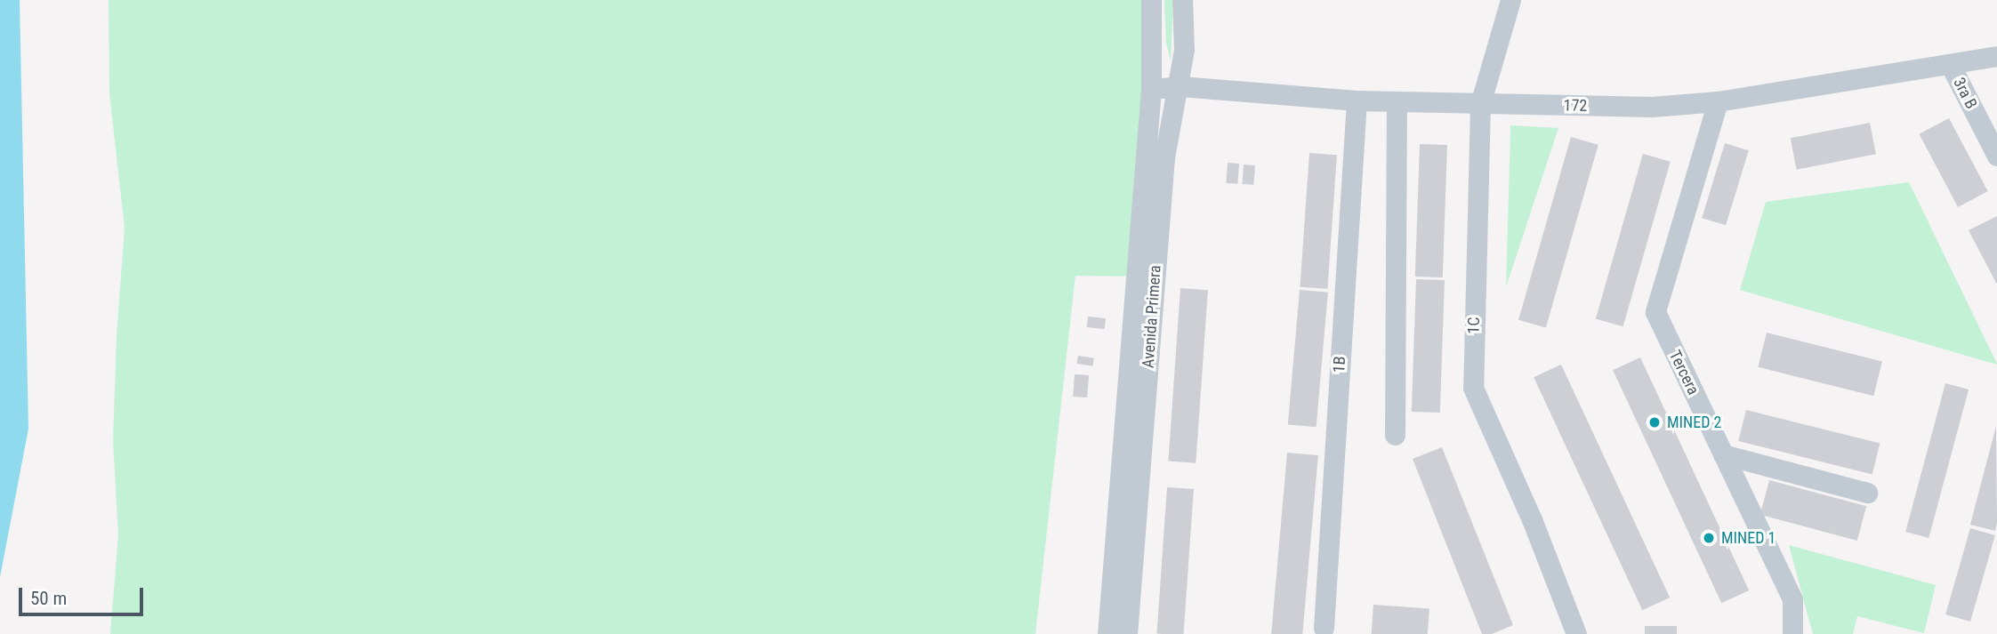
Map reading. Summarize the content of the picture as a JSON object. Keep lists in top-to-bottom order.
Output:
{
  "streets": {
    "street": [
      "3ra B",
      "172",
      "Avenida Primera",
      "1C",
      "1B",
      "Tercera"
    ]
  },
  "crossings": [
    ["3ra B", "172"],
    ["172", "Avenida Primera"],
    ["172", "1C"],
    ["172", "1B"],
    ["172", "Tercera"]
  ],
  "places": ["MINED 2", "MINED 1"],
  "scale_bar": "50 m"
}
